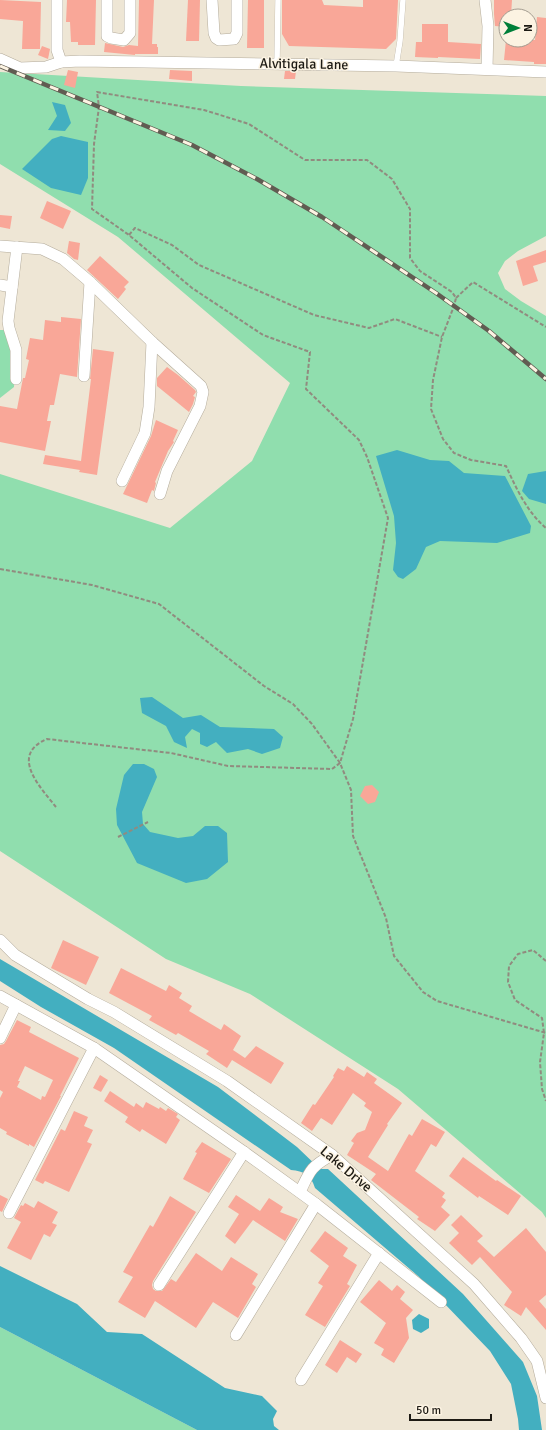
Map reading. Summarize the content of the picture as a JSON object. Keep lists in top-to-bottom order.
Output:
{
  "streets": {
    "street": ["Alvitigala Lane", "Lake Drive"]
  },
  "scale_bar": "50 m",
  "north": "right"
}
